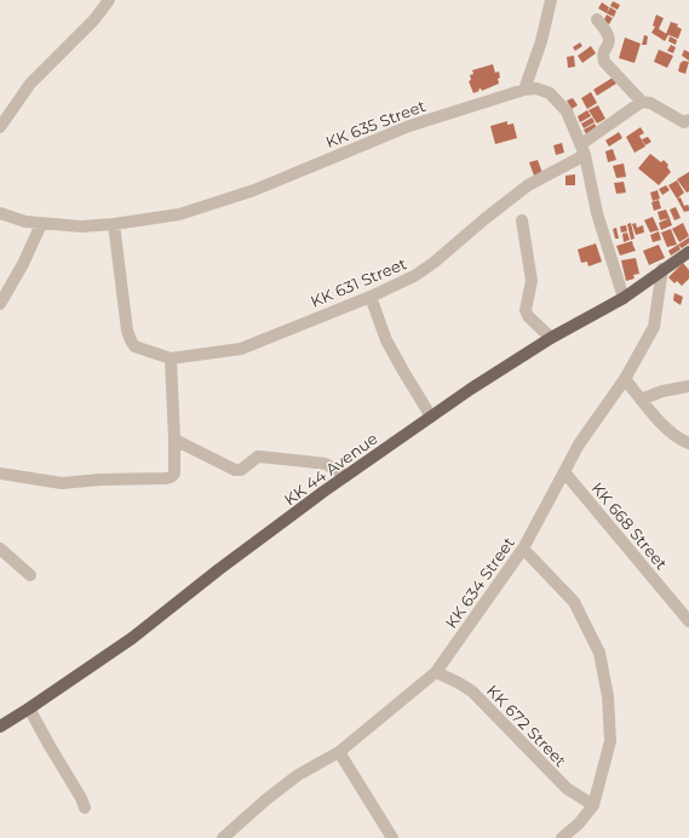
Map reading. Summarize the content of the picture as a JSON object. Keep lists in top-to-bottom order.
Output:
{
  "streets": {
    "main road": ["KK 44 Avenue"],
    "street": [
      "KK 635 Street",
      "KK 631 Street",
      "KK 668 Street",
      "KK 634 Street",
      "KK 672 Street"
    ]
  },
  "crossings": [
    ["KK 635 Street", "KK 631 Street"],
    ["KK 635 Street", "KK 44 Avenue"],
    ["KK 44 Avenue", "KK 634 Street"],
    ["KK 668 Street", "KK 634 Street"],
    ["KK 634 Street", "KK 672 Street"]
  ]
}
